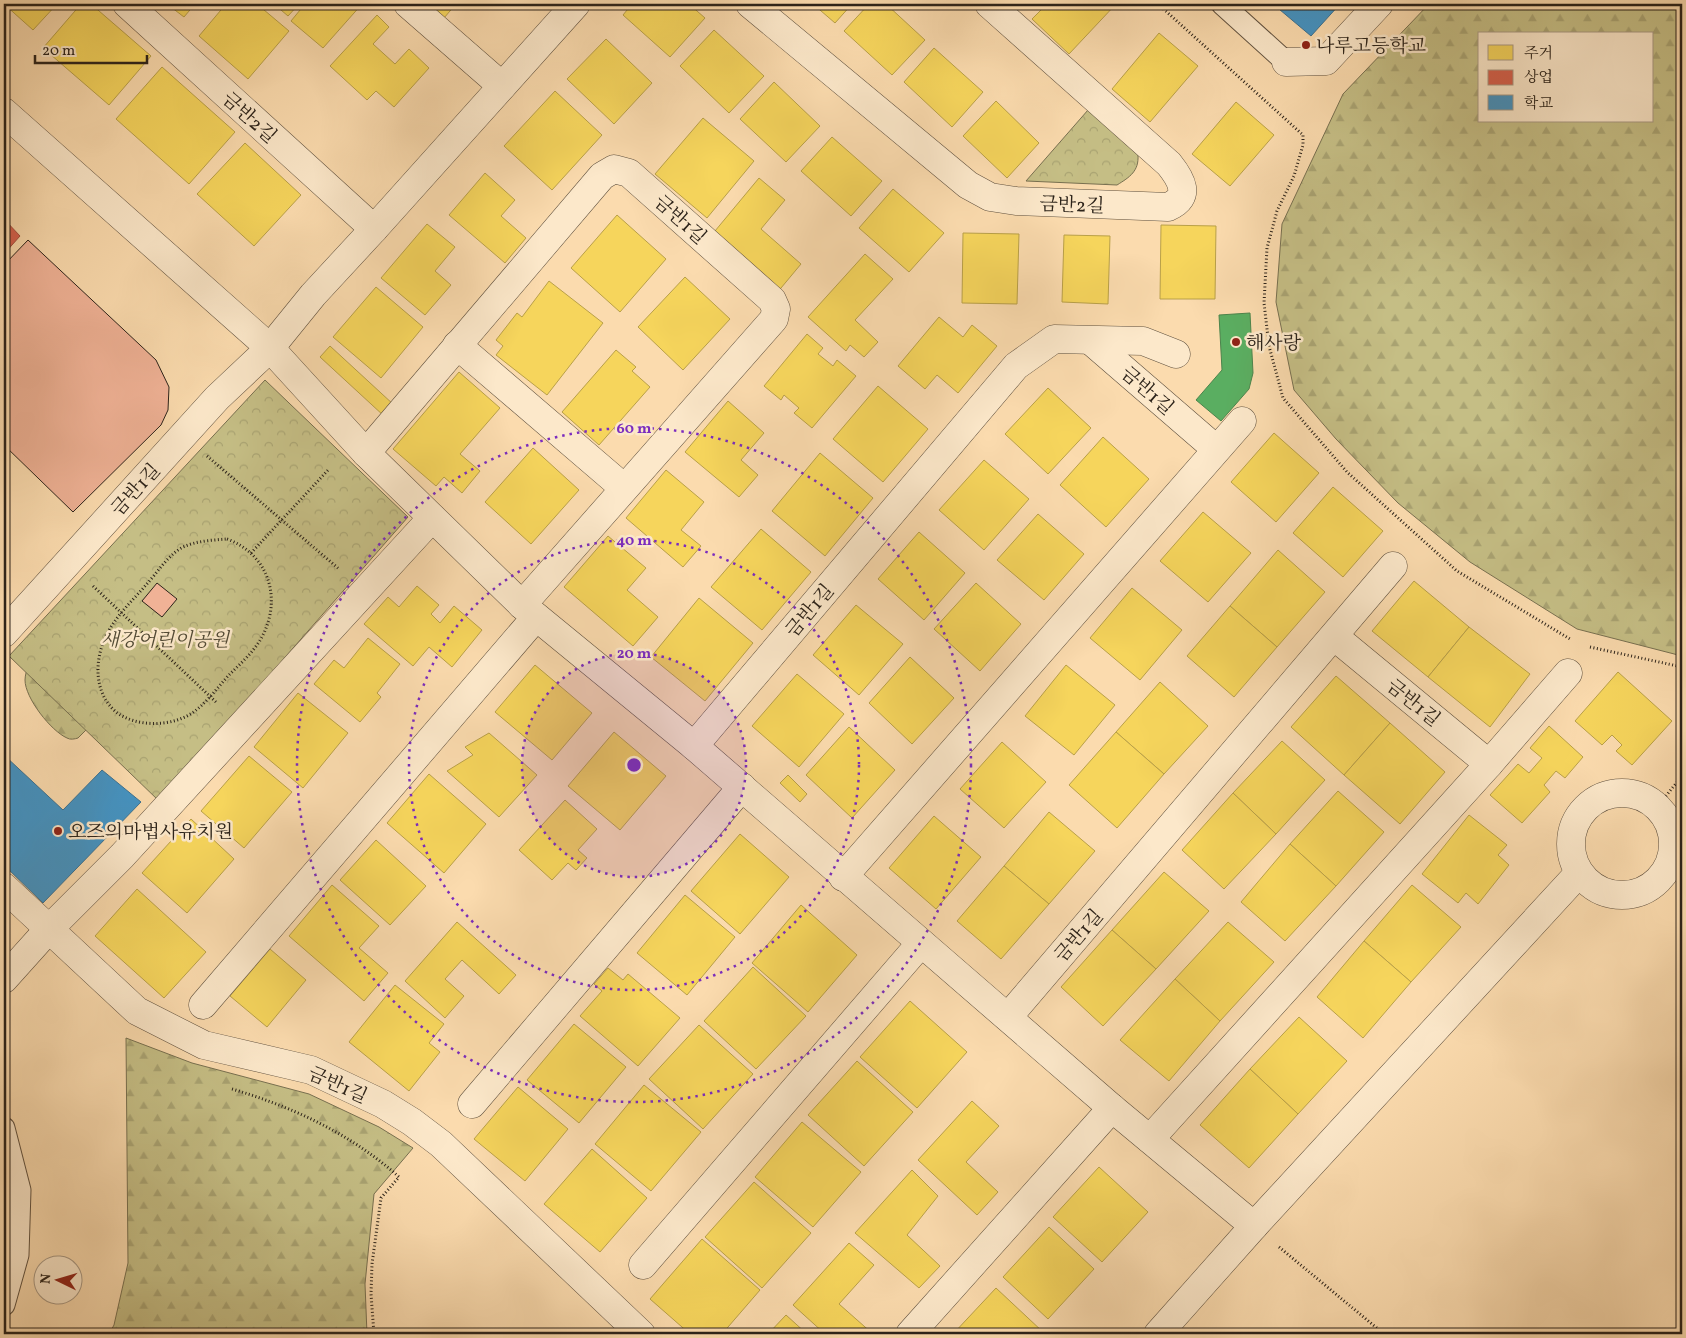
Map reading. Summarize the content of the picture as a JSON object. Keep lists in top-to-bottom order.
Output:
{
  "streets": {
    "street": ["금반2길", "금반1길"]
  },
  "parks": ["새강어린이공원"],
  "places": ["나루고등학교", "해사랑", "오즈의마법사유치원"],
  "legend": ["주거", "상업", "학교"],
  "scale_bar": "20 m",
  "north": "left",
  "rings": ["60 m", "40 m", "20 m"]
}
